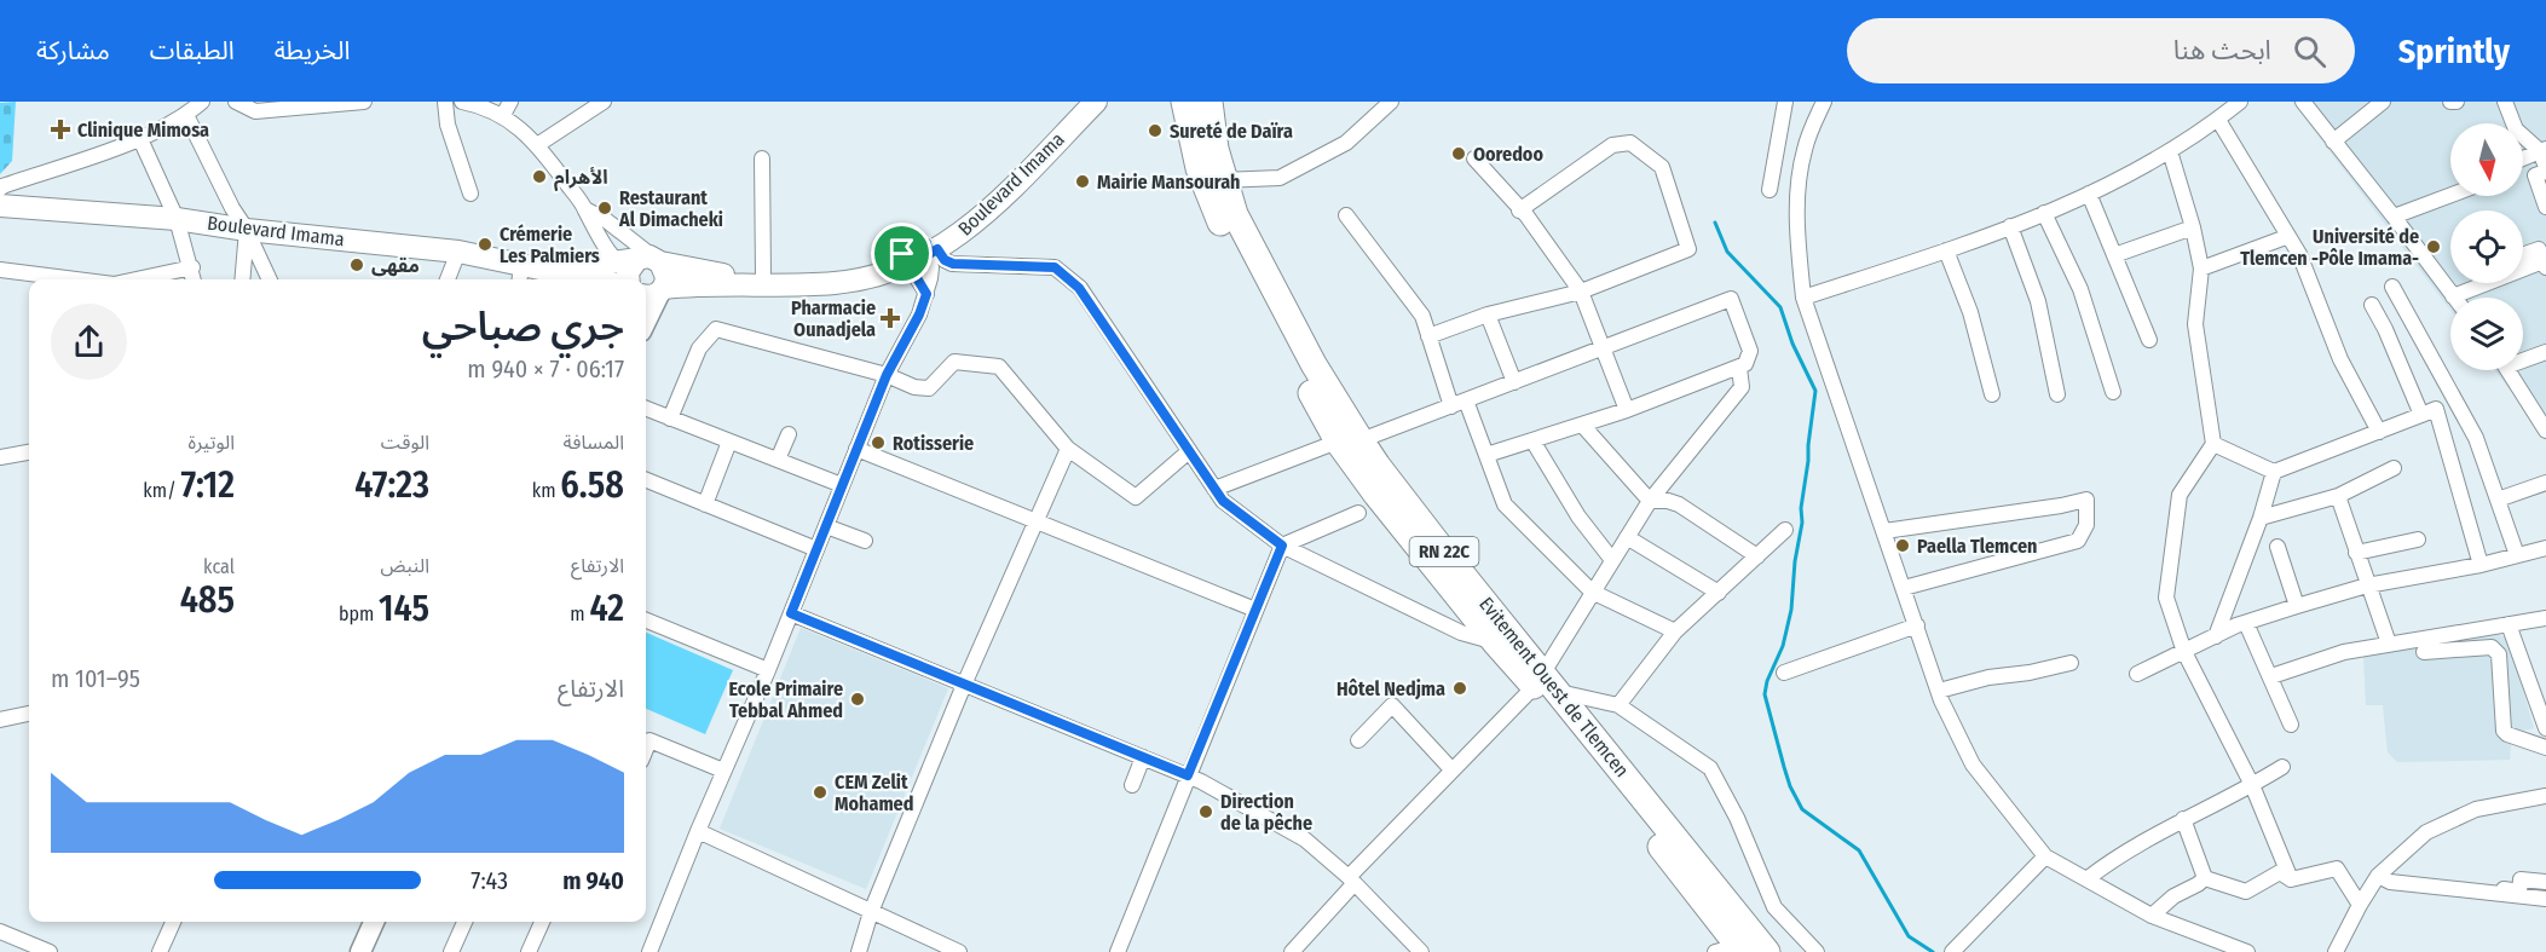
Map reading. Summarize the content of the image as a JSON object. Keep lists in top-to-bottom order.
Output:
{
  "streets": {
    "highway": ["RN 22C", "Evitement Ouest de Tlemcen"],
    "main road": ["Boulevard Imama"]
  },
  "places": {
    "health": ["Clinique Mimosa", "Pharmacie Ounadjela"],
    "other": [
      "Sureté de Daïra",
      "Ooredoo",
      "الأهرام",
      "Mairie Mansourah",
      "Restaurant Al Dimacheki",
      "Crémerie Les Palmiers",
      "Université de Tlemcen -Pôle Imama-",
      "مقهى",
      "Rotisserie",
      "Paella Tlemcen",
      "Hôtel Nedjma",
      "Ecole Primaire Tebbal Ahmed",
      "CEM Zelit Mohamed",
      "Direction de la pêche"
    ]
  },
  "north": "bottom",
  "page": {
    "header": "Sprintly",
    "search": "ابحث هنا",
    "nav": ["الخريطة", "الطبقات", "مشاركة"],
    "heading": ["جري صباحي", "06:17 · 7 × 940 m"],
    "stats": [
      ["المسافة", "6.58 km"],
      ["الوقت", "47:23"],
      ["الوتيرة", "7:12 /km"],
      ["الارتفاع", "42 m"],
      ["النبض", "145 bpm"],
      ["kcal", "485"]
    ],
    "chart": ["الارتفاع", "95–101 m"],
    "list": [
      {
        "name": "940 m",
        "note": "7:43"
      }
    ]
  }
}
